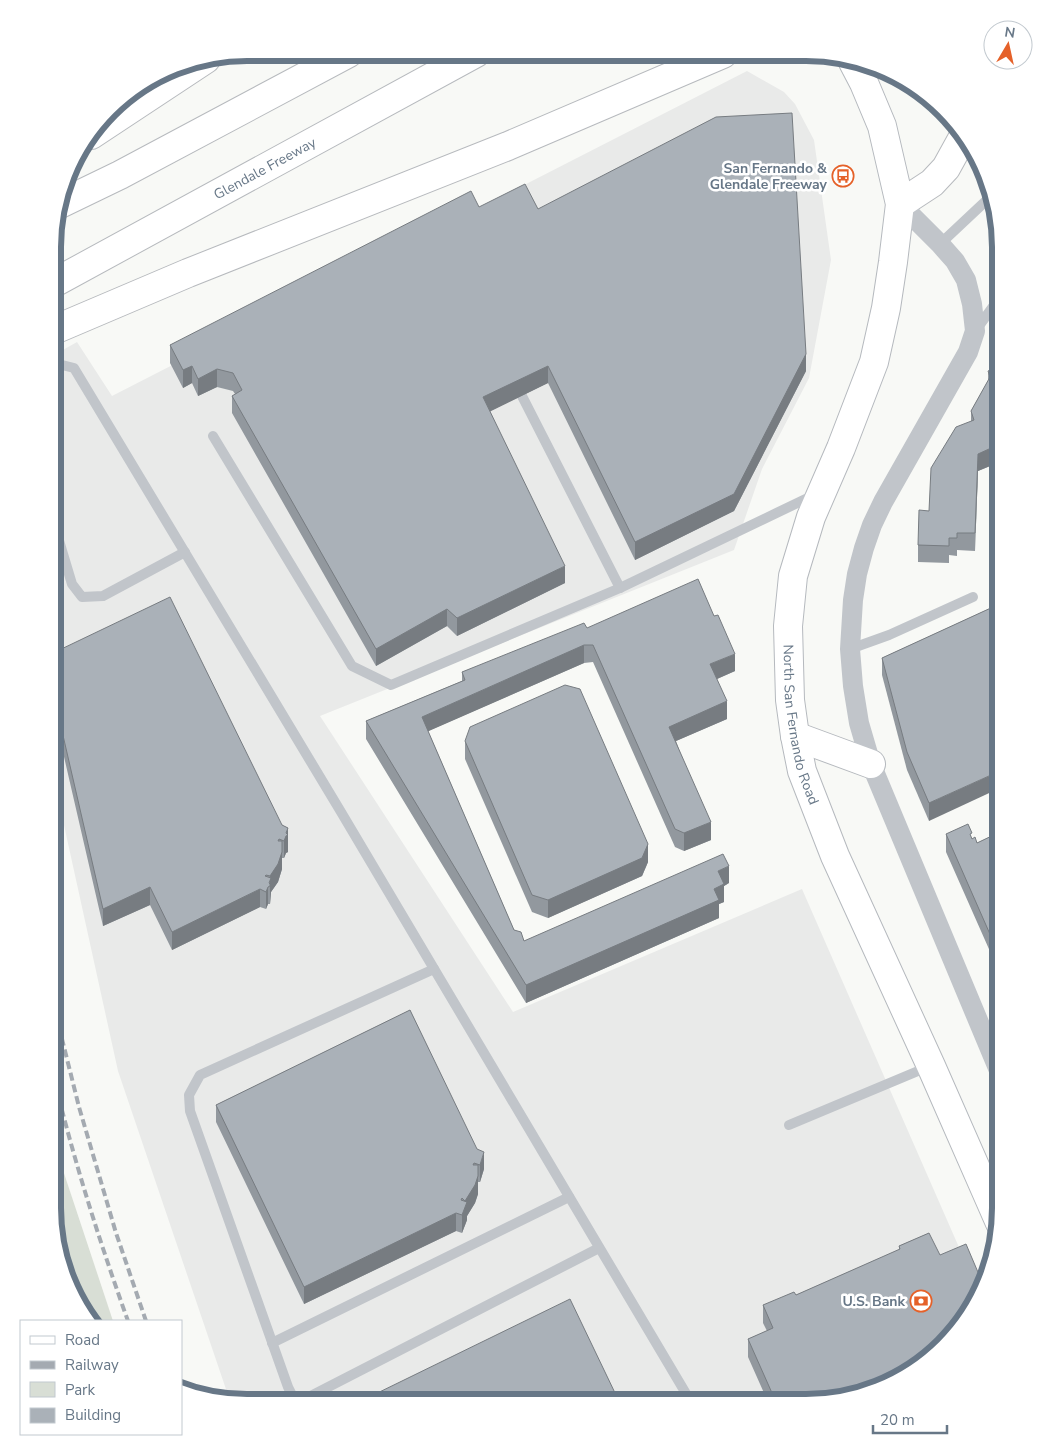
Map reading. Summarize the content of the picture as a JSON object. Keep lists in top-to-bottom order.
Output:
{
  "streets": {
    "main road": ["Glendale Freeway", "North San Fernando Road"]
  },
  "places": {
    "bus stop": ["San Fernando & Glendale Freeway"],
    "bank": ["U.S. Bank"]
  },
  "legend": [
    "Road",
    "Railway",
    "Park",
    "Building"
  ],
  "scale_bar": "20 m",
  "north": "top"
}
